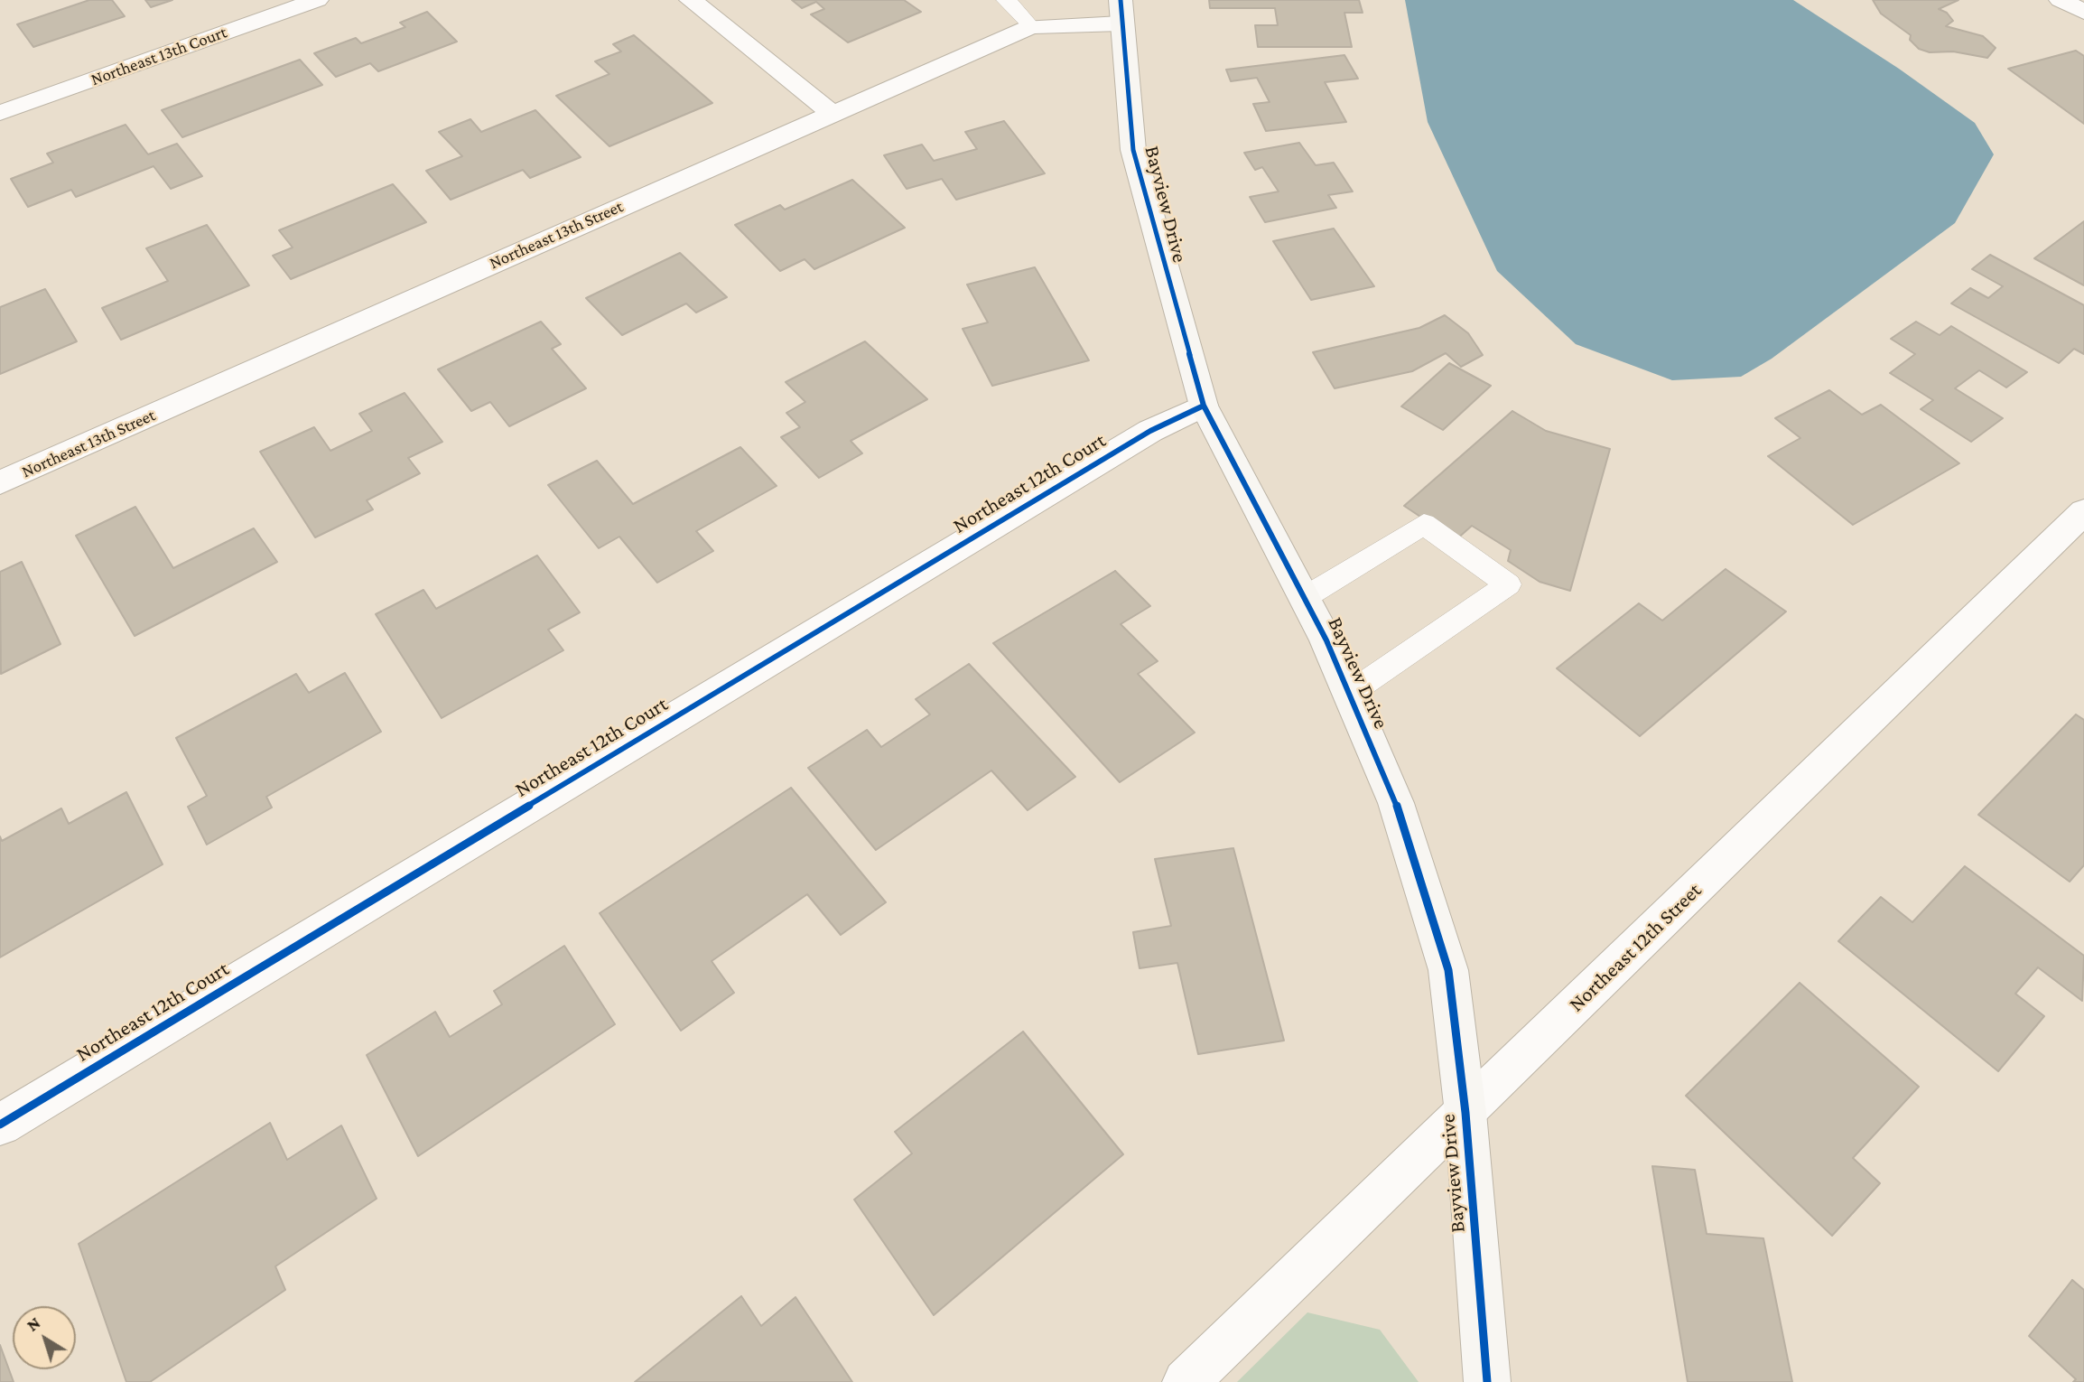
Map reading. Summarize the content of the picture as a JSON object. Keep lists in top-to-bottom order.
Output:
{
  "streets": {
    "street": [
      "Northeast 13th Court",
      "Bayview Drive",
      "Northeast 13th Street",
      "Northeast 12th Court",
      "Northeast 12th Street"
    ]
  },
  "crossings": [
    ["Bayview Drive", "Northeast 13th Street"],
    ["Bayview Drive", "Northeast 12th Court"],
    ["Bayview Drive", "Northeast 12th Street"]
  ],
  "north": "top left"
}
